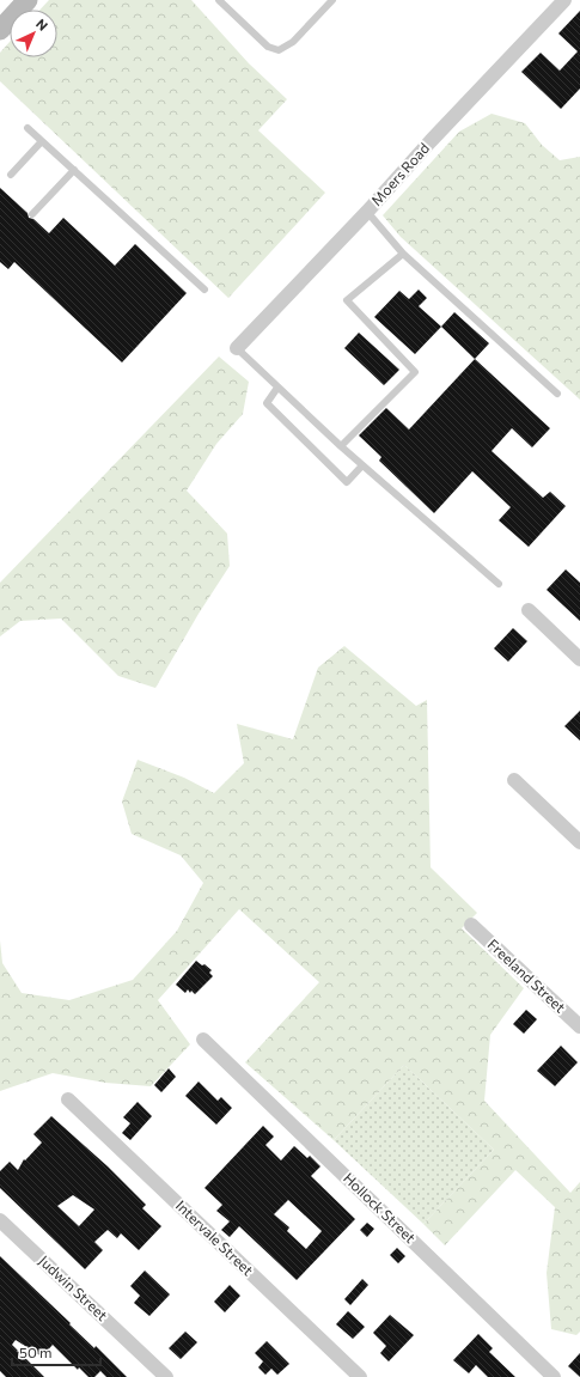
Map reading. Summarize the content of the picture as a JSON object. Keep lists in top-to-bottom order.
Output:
{
  "streets": {
    "street": [
      "Moers Road",
      "Freeland Street",
      "Hollock Street",
      "Intervale Street",
      "Judwin Street"
    ]
  },
  "scale_bar": "50 m",
  "north": "top right"
}
